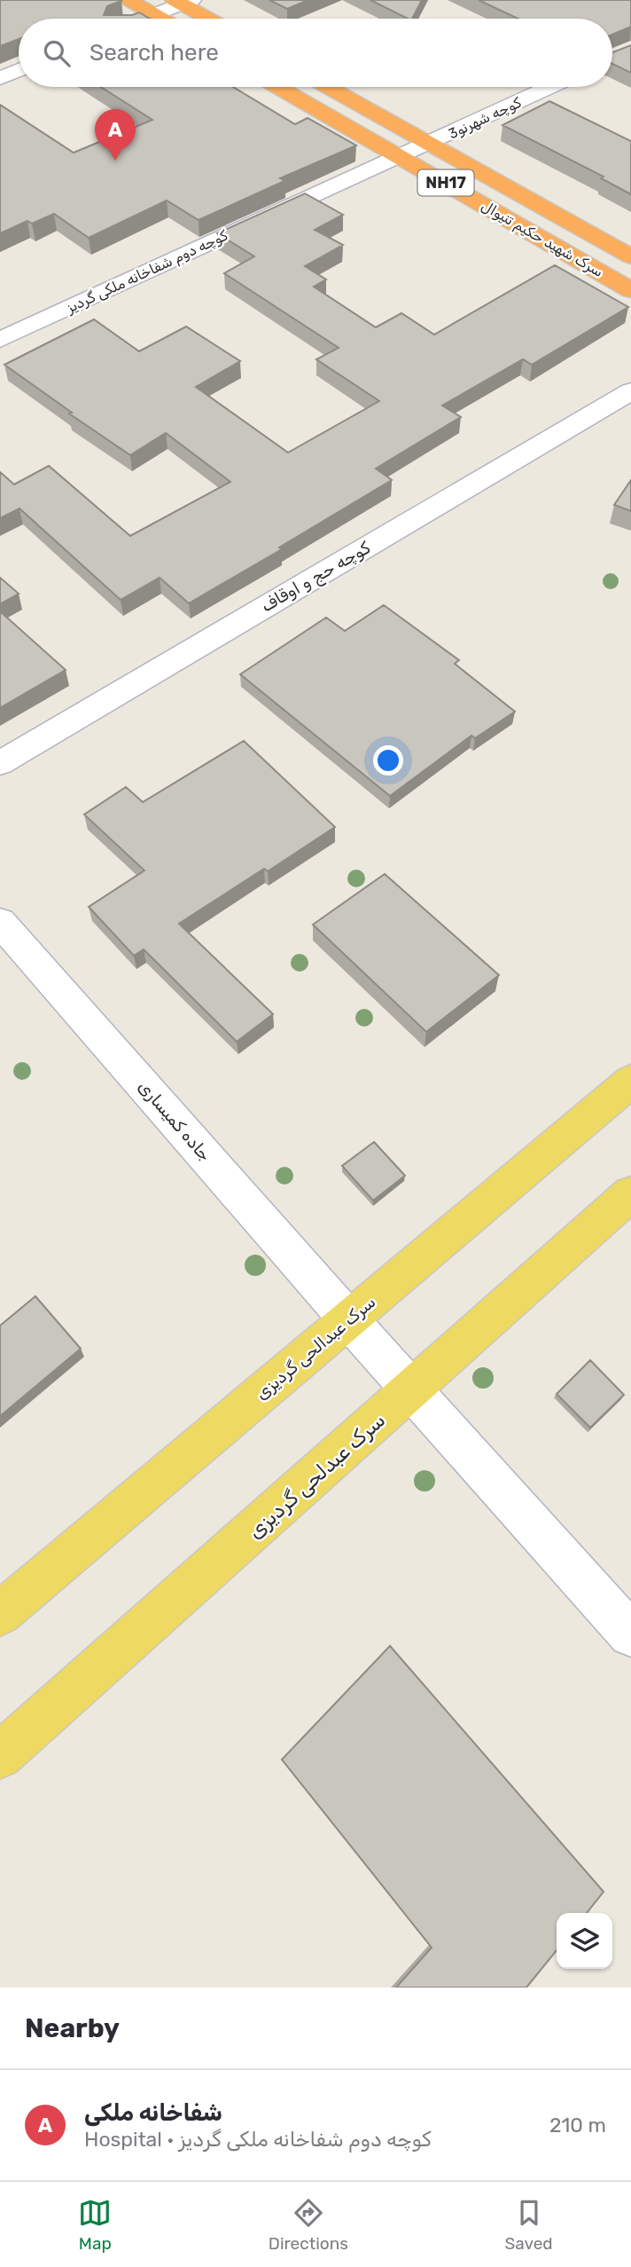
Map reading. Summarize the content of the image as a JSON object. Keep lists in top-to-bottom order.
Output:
{
  "streets": {
    "highway": ["NH17", "سرک شهید حکیم تنیوال"],
    "main road": ["سرک عبدالحی گردیزی", "سرک عبدلحی گردیزی"],
    "street": [
      "کوچه شهرنو3",
      "کوچه دوم شفاخانه ملکی گردیز",
      "کوچه حج و اوقاف",
      "جاده کمیساری"
    ]
  },
  "crossings": [
    ["کوچه شهرنو3", "سرک شهید حکیم تنیوال"],
    ["کوچه شهرنو3", "کوچه دوم شفاخانه ملکی گردیز"],
    ["سرک شهید حکیم تنیوال", "کوچه دوم شفاخانه ملکی گردیز"],
    ["جاده کمیساری", "سرک عبدالحی گردیزی"],
    ["جاده کمیساری", "سرک عبدلحی گردیزی"]
  ],
  "page": {
    "search": "Search here",
    "pins": "A",
    "heading": "Nearby",
    "list": [
      {
        "mark": "A",
        "name": "شفاخانه ملکی",
        "note": "Hospital · کوچه دوم شفاخانه ملکی گردیز",
        "value": "210 m"
      }
    ],
    "nav": ["Map", "Directions", "Saved"]
  }
}
